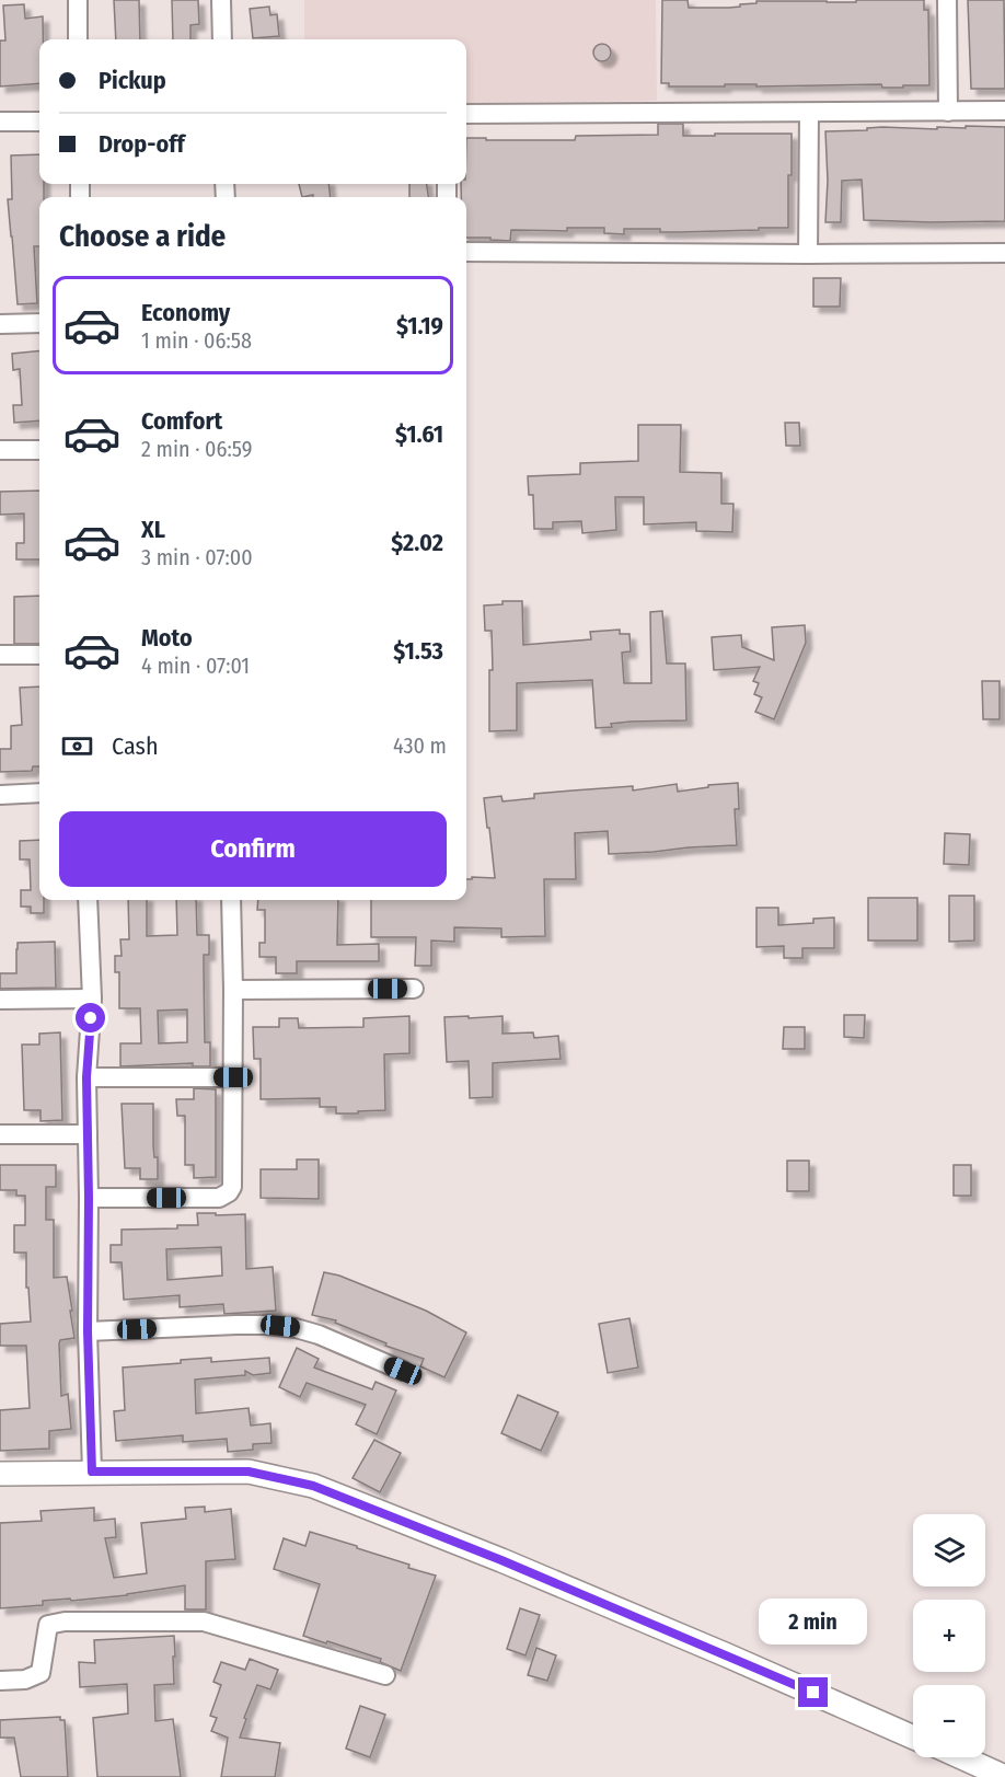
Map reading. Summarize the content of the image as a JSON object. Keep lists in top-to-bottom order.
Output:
{
  "page": {
    "banner": ["Pickup", "Drop-off"],
    "heading": "Choose a ride",
    "list": [
      {
        "name": "Economy",
        "note": "1 min · 06:58",
        "value": "$1.19"
      },
      {
        "name": "Comfort",
        "note": "2 min · 06:59",
        "value": "$1.61"
      },
      {
        "name": "XL",
        "note": "3 min · 07:00",
        "value": "$2.02"
      },
      {
        "name": "Moto",
        "note": "4 min · 07:01",
        "value": "$1.53"
      }
    ],
    "pay": ["Cash", "430 m"],
    "buttons": "Confirm",
    "map_buttons": ["+", "−"],
    "bubble": "2 min"
  }
}
